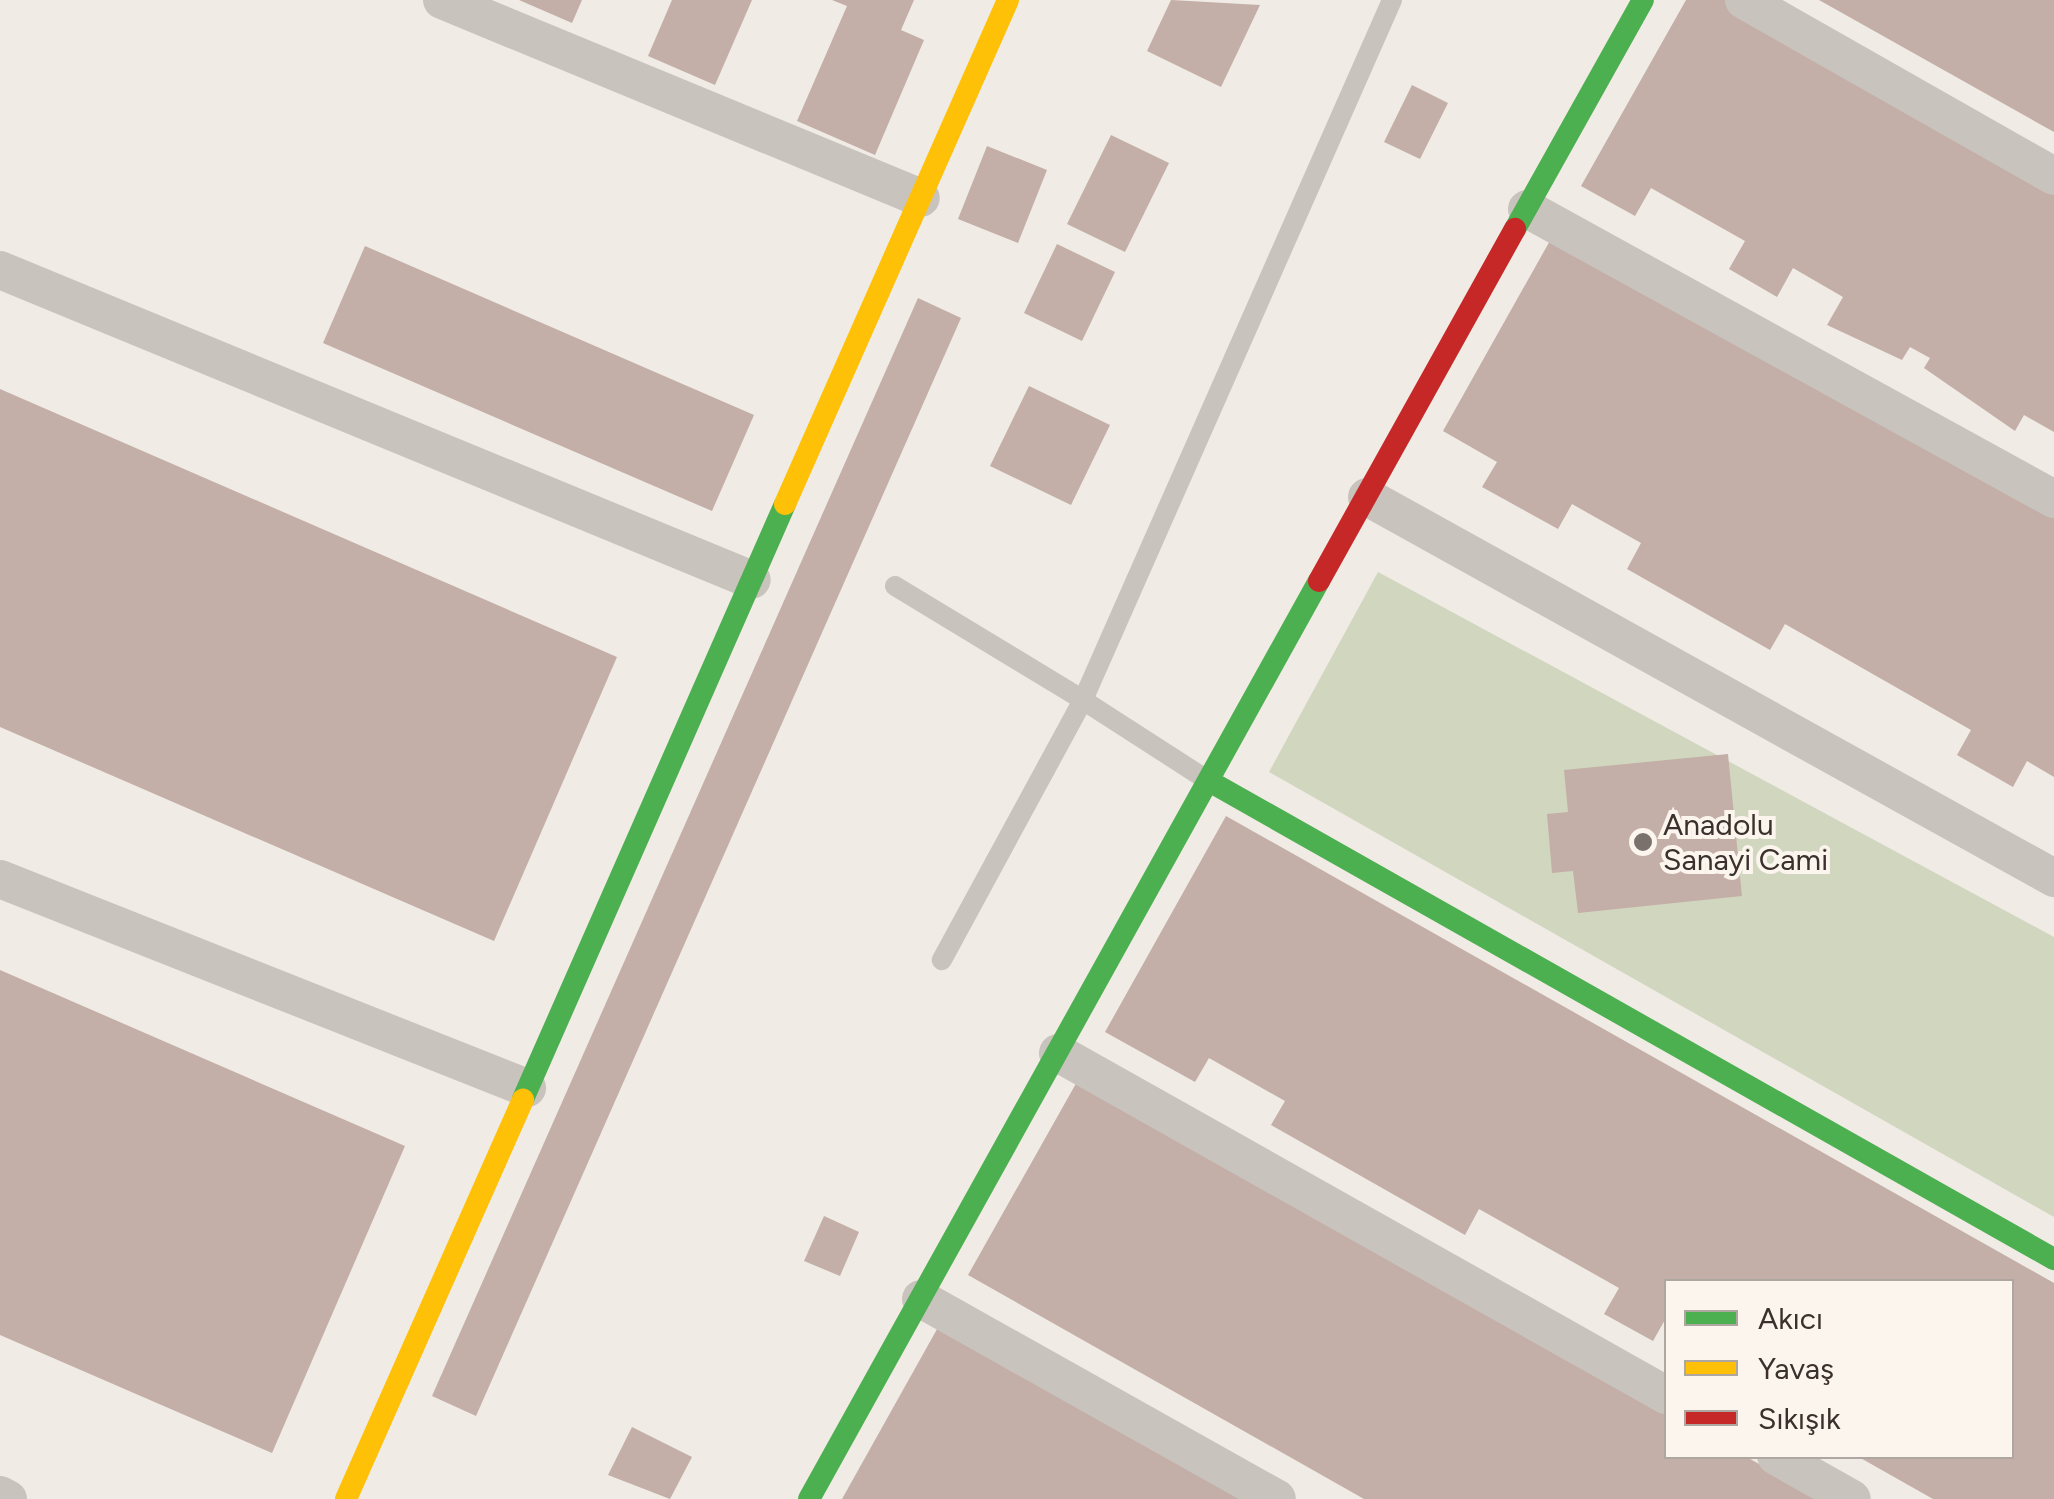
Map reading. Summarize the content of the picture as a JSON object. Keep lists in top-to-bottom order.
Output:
{
  "places": ["Anadolu Sanayi Cami"],
  "legend": ["Akıcı", "Yavaş", "Sıkışık"]
}
